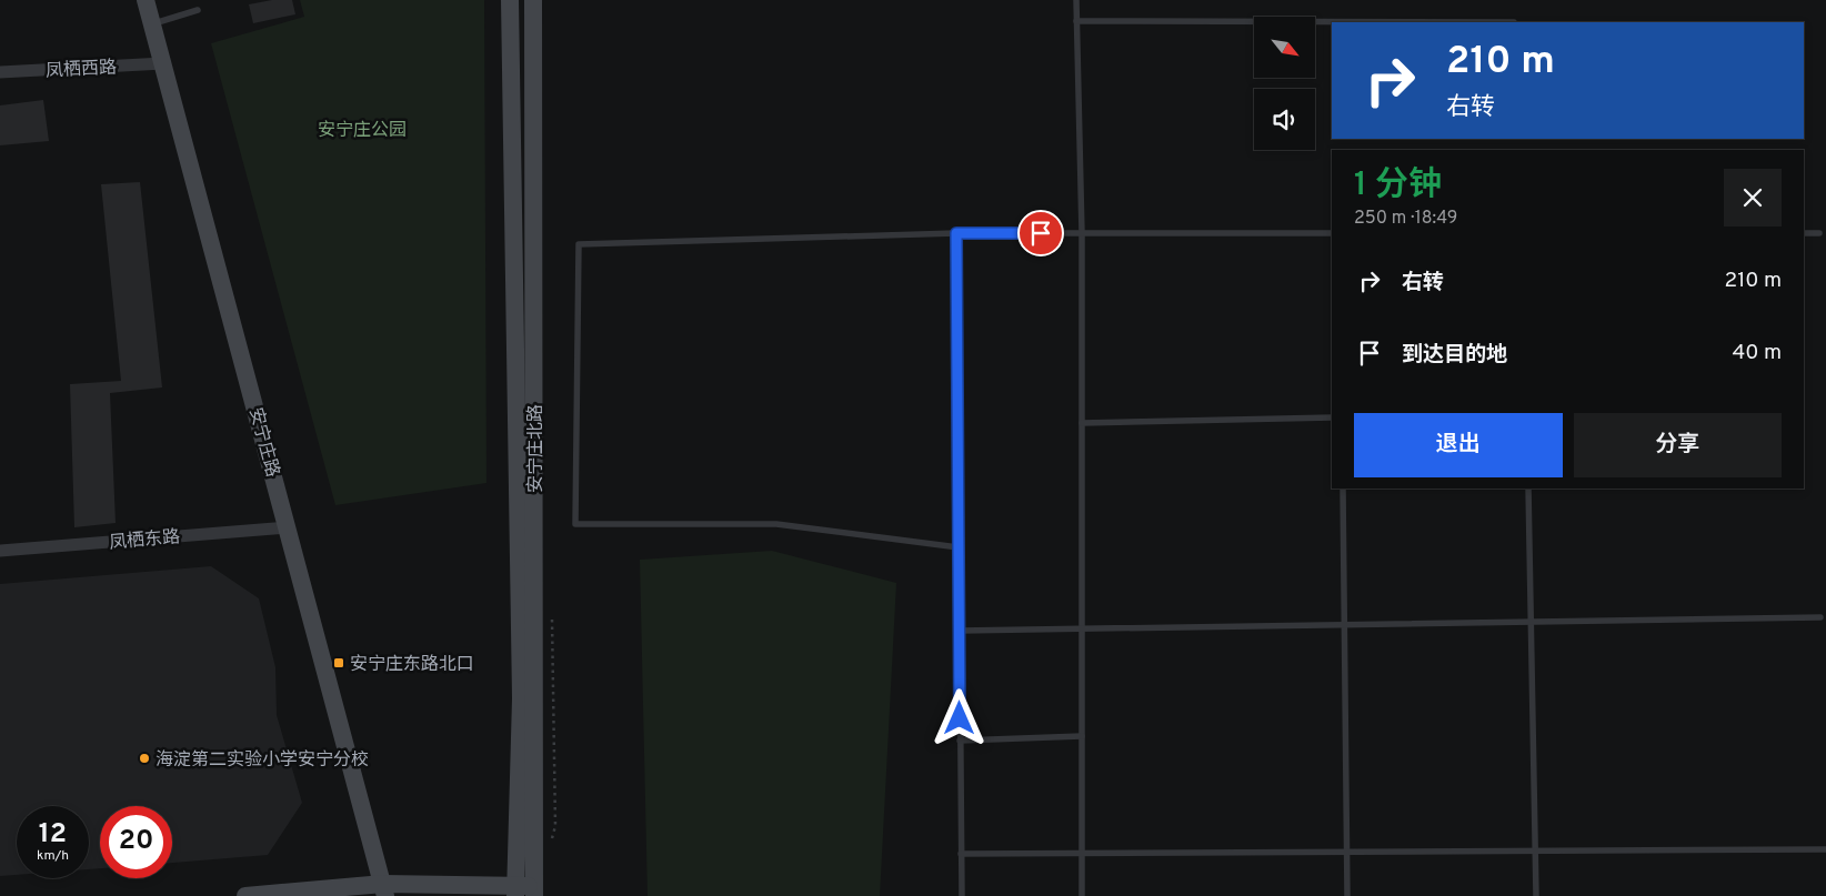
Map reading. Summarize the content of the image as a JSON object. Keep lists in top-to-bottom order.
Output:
{
  "streets": {
    "main road": ["安宁庄路", "安宁庄北路"],
    "street": ["凤栖西路", "凤栖东路"]
  },
  "crossings": [
    ["凤栖西路", "安宁庄路"],
    ["安宁庄路", "凤栖东路"]
  ],
  "parks": ["安宁庄公园"],
  "places": {
    "transit": ["安宁庄东路北口"],
    "other": ["海淀第二实验小学安宁分校"]
  },
  "north": "bottom right",
  "page": {
    "turn": ["210 m", "右转"],
    "heading": ["1 分钟", "250 m · 18:49"],
    "list": [
      {
        "name": "右转",
        "value": "210 m"
      },
      {
        "name": "到达目的地",
        "value": "40 m"
      }
    ],
    "buttons": ["退出", "分享"],
    "speed": "12 km/h",
    "limit": "20"
  }
}
